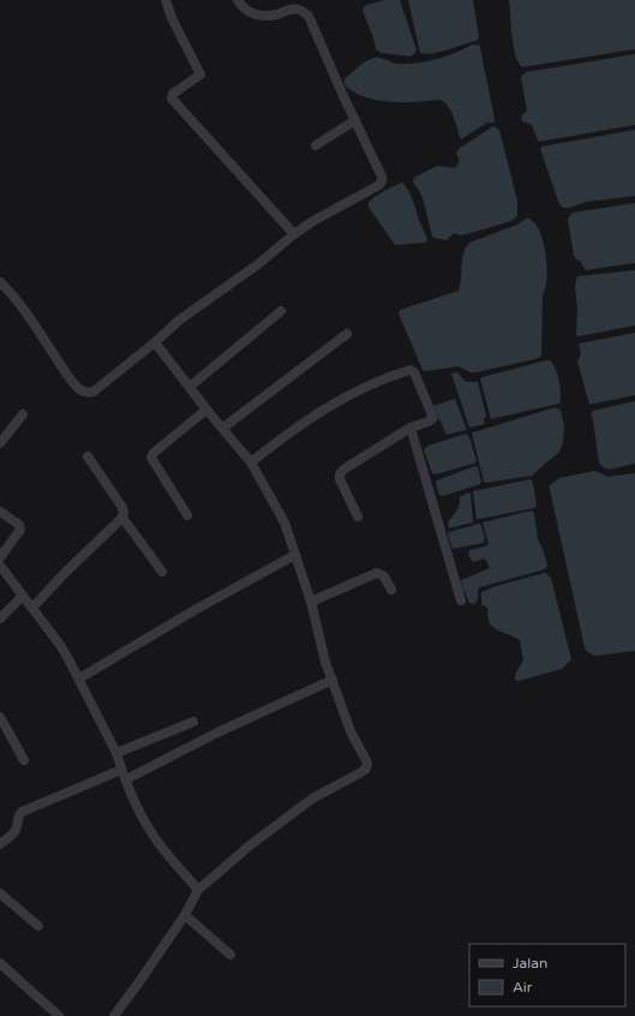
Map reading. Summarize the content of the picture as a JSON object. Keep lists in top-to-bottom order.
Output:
{
  "legend": ["Jalan", "Air"]
}
